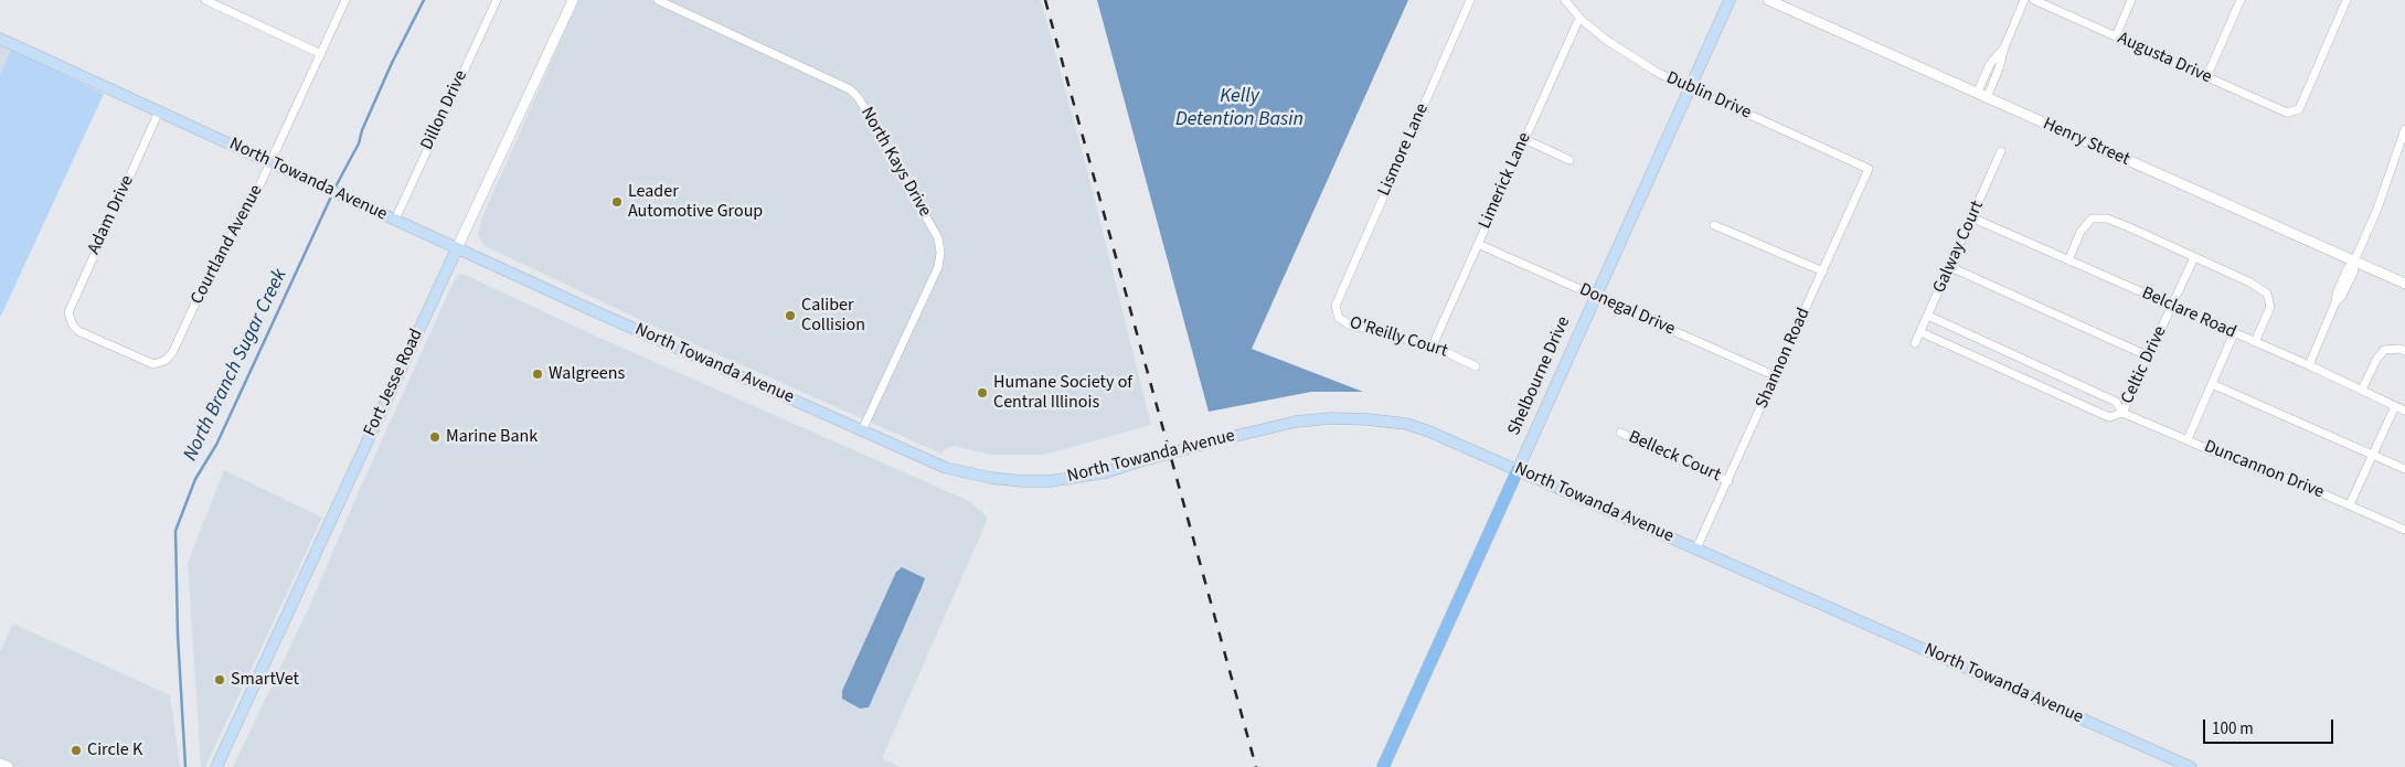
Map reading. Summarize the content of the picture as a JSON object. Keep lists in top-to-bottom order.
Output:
{
  "streets": {
    "main road": ["North Towanda Avenue", "Shelbourne Drive", "Fort Jesse Road"],
    "street": [
      "Augusta Drive",
      "Dublin Drive",
      "Dillon Drive",
      "Henry Street",
      "Lismore Lane",
      "North Kays Drive",
      "Limerick Lane",
      "Adam Drive",
      "Courtland Avenue",
      "Galway Court",
      "Donegal Drive",
      "Belclare Road",
      "O'Reilly Court",
      "Shannon Road",
      "Celtic Drive",
      "Belleck Court",
      "Duncannon Drive"
    ]
  },
  "crossings": [
    ["Dublin Drive", "Limerick Lane"],
    ["Dublin Drive", "Shannon Road"],
    ["Dublin Drive", "Shelbourne Drive"],
    ["Dillon Drive", "North Towanda Avenue"],
    ["Lismore Lane", "O'Reilly Court"],
    ["North Kays Drive", "North Towanda Avenue"],
    ["North Towanda Avenue", "Adam Drive"],
    ["North Towanda Avenue", "Courtland Avenue"],
    ["North Towanda Avenue", "Shannon Road"],
    ["North Towanda Avenue", "Shelbourne Drive"],
    ["North Towanda Avenue", "Fort Jesse Road"],
    ["Limerick Lane", "Donegal Drive"],
    ["Limerick Lane", "O'Reilly Court"],
    ["Adam Drive", "Courtland Avenue"],
    ["Galway Court", "Belclare Road"],
    ["Galway Court", "Duncannon Drive"],
    ["Donegal Drive", "Shannon Road"],
    ["Donegal Drive", "Shelbourne Drive"],
    ["Belclare Road", "Celtic Drive"],
    ["Shannon Road", "Belleck Court"],
    ["Celtic Drive", "Duncannon Drive"]
  ],
  "water": ["Kelly Detention Basin", "North Branch Sugar Creek"],
  "places": [
    "Leader Automotive Group",
    "Caliber Collision",
    "Walgreens",
    "Humane Society of Central Illinois",
    "Marine Bank",
    "SmartVet",
    "Circle K"
  ],
  "scale_bar": "100 m"
}
